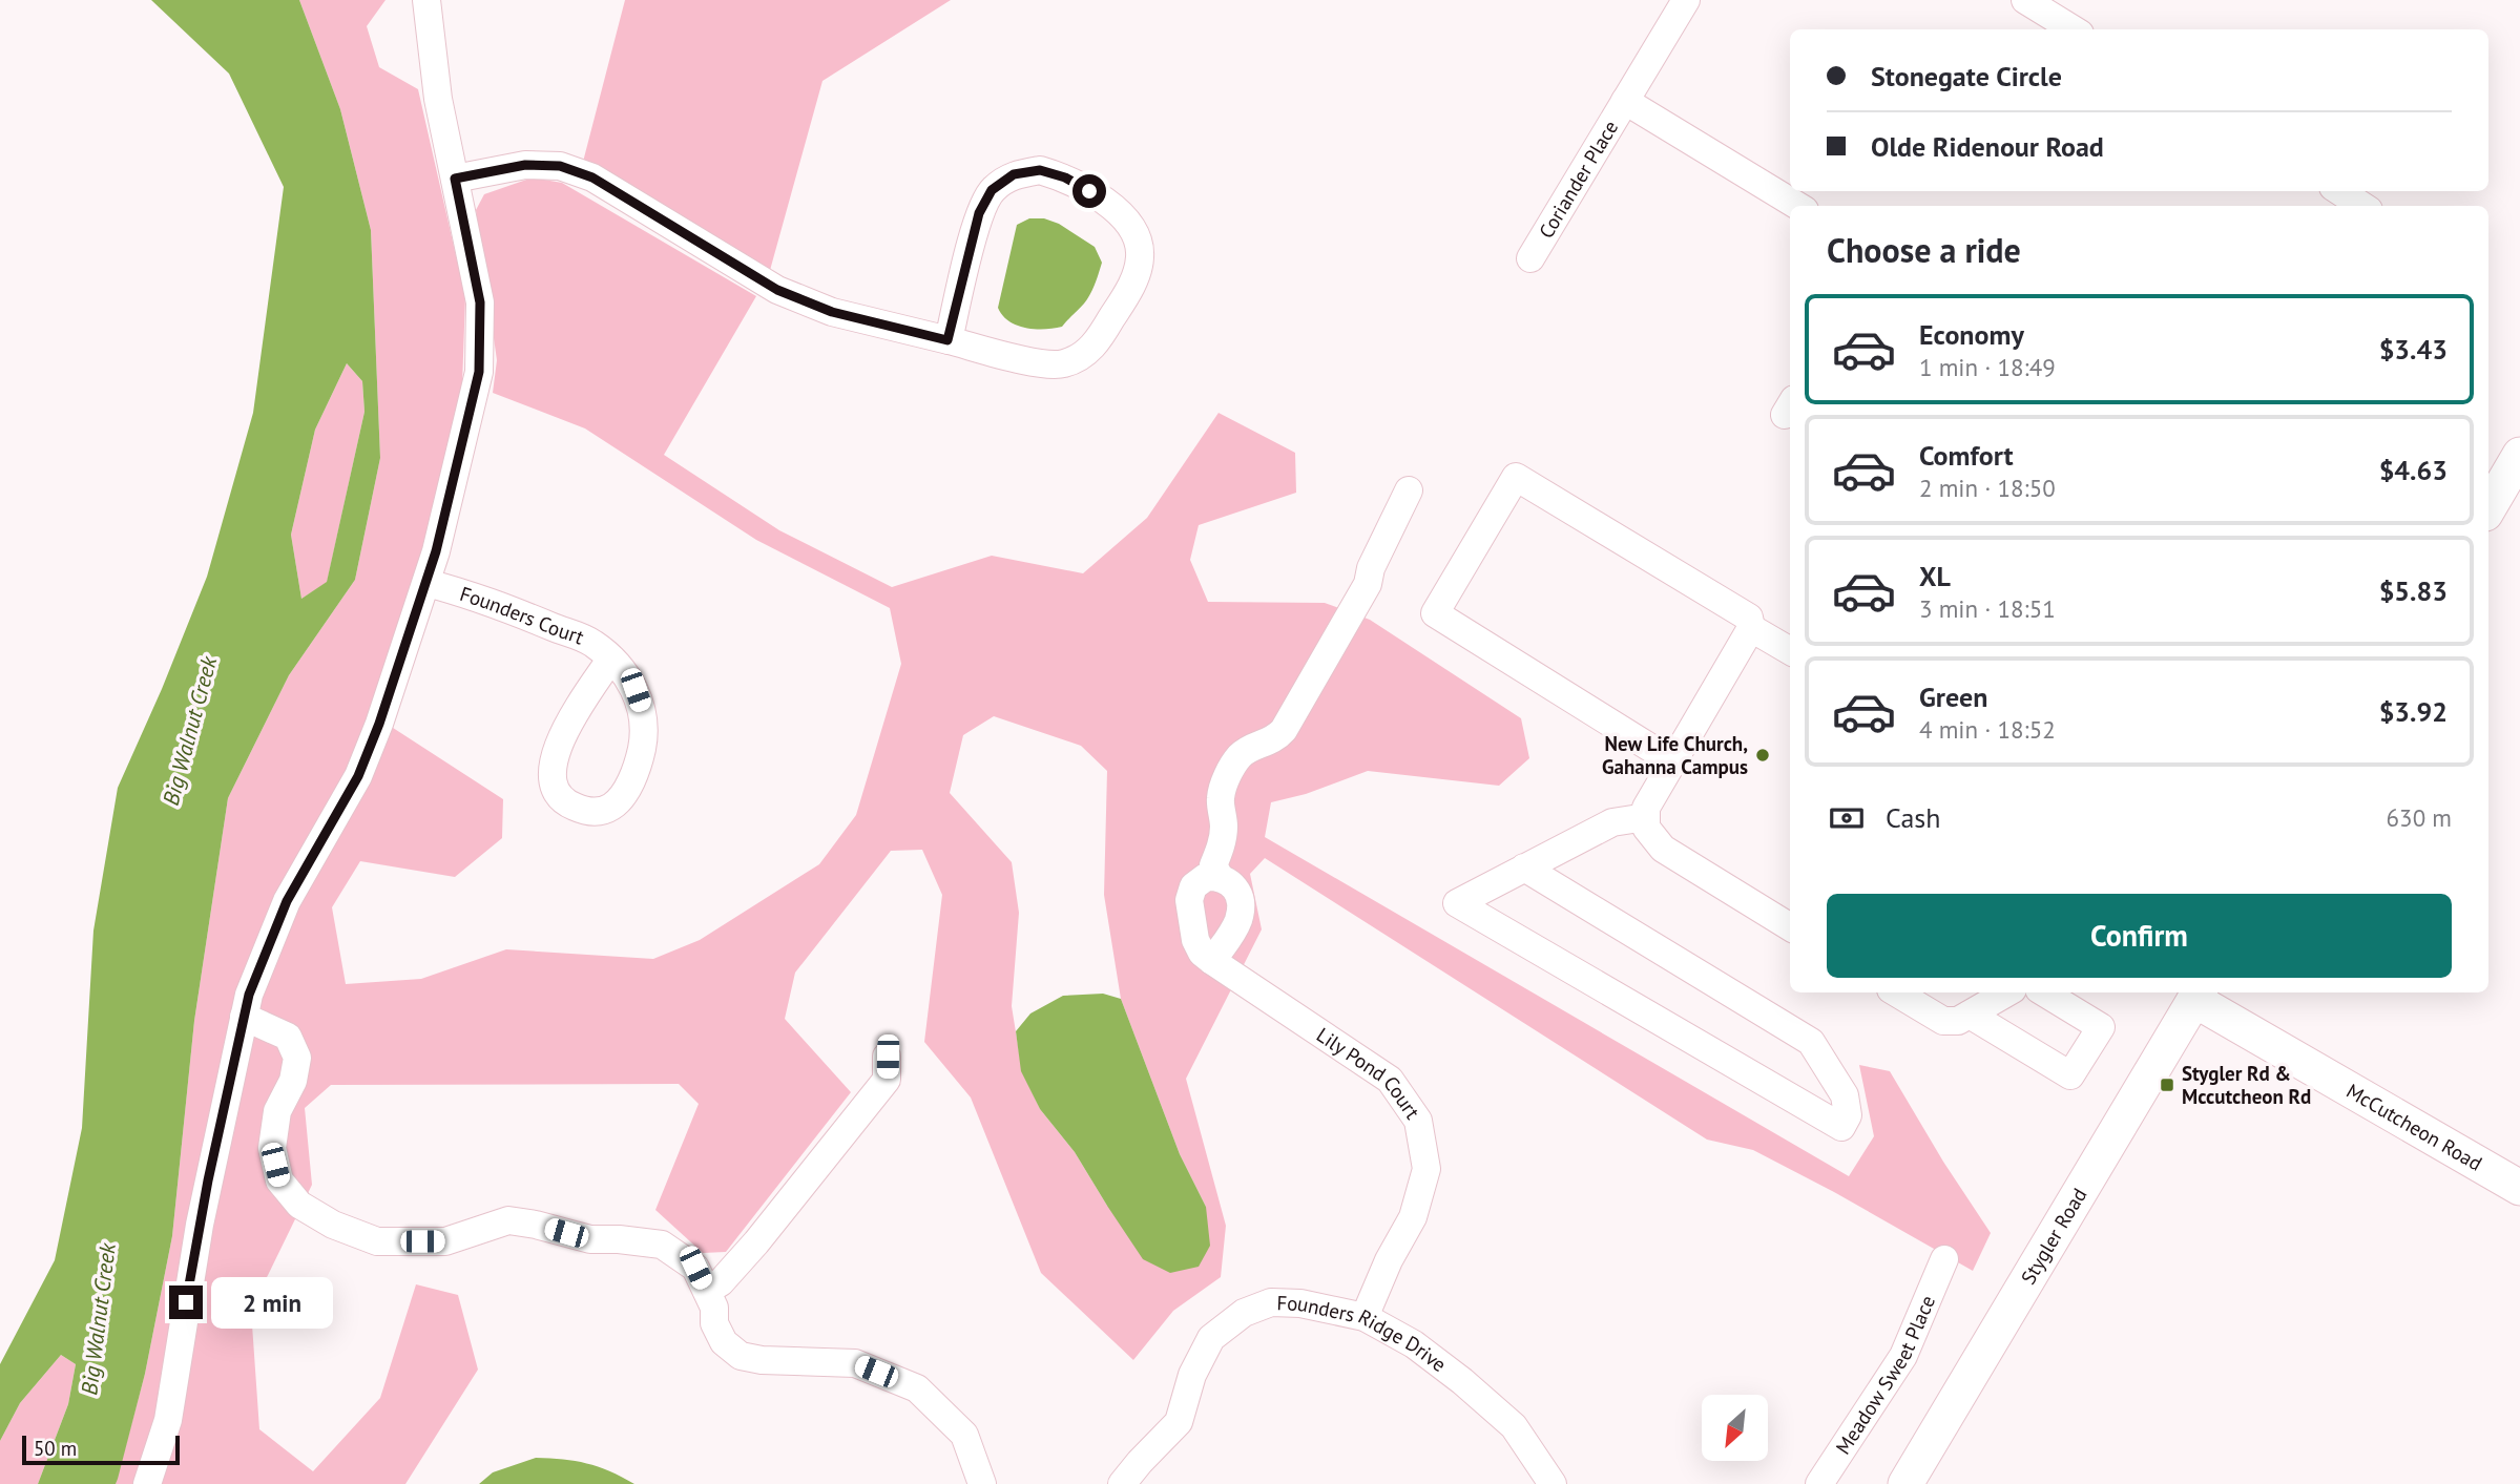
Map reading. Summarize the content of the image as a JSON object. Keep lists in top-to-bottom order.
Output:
{
  "streets": {
    "main road": ["McCutcheon Road", "Stygler Road"],
    "street": [
      "Coriander Place",
      "Founders Court",
      "Lily Pond Court",
      "Founders Ridge Drive",
      "Meadow Sweet Place"
    ]
  },
  "crossings": [
    ["Lily Pond Court", "Founders Ridge Drive"],
    ["McCutcheon Road", "Stygler Road"]
  ],
  "water": ["Big Walnut Creek"],
  "places": {
    "other": ["New Life Church, Gahanna Campus"],
    "transit": ["Stygler Rd & Mccutcheon Rd"]
  },
  "scale_bar": "50 m",
  "north": "bottom left",
  "page": {
    "banner": ["Stonegate Circle", "Olde Ridenour Road"],
    "heading": "Choose a ride",
    "list": [
      {
        "name": "Economy",
        "note": "1 min · 18:49",
        "value": "$3.43"
      },
      {
        "name": "Comfort",
        "note": "2 min · 18:50",
        "value": "$4.63"
      },
      {
        "name": "XL",
        "note": "3 min · 18:51",
        "value": "$5.83"
      },
      {
        "name": "Green",
        "note": "4 min · 18:52",
        "value": "$3.92"
      }
    ],
    "pay": ["Cash", "630 m"],
    "buttons": "Confirm",
    "bubble": "2 min",
    "scale": "50 m"
  }
}
